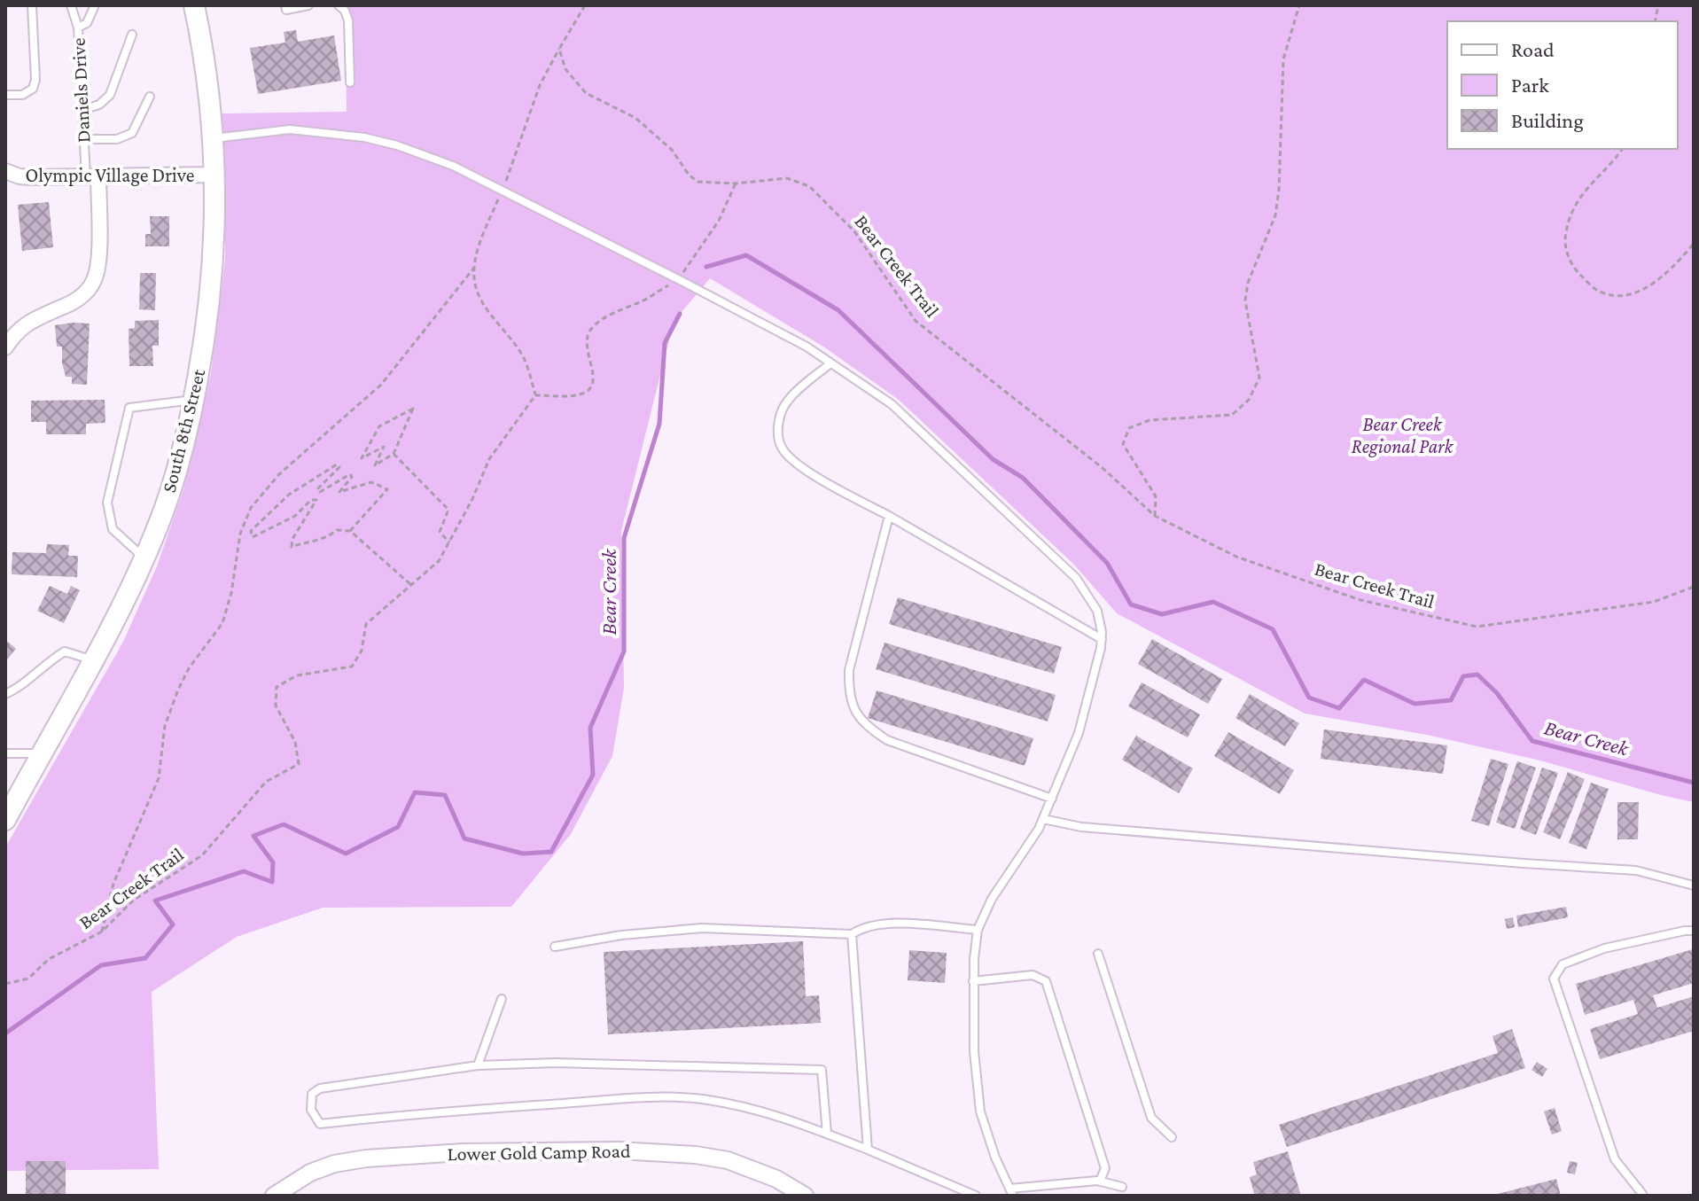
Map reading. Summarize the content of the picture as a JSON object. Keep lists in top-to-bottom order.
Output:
{
  "streets": {
    "main road": ["South 8th Street"],
    "street": ["Olympic Village Drive", "Lower Gold Camp Road"],
    "lane": ["Daniels Drive"],
    "path": ["Bear Creek Trail"]
  },
  "crossings": [
    ["Daniels Drive", "Olympic Village Drive"],
    ["Olympic Village Drive", "South 8th Street"]
  ],
  "water": ["Bear Creek"],
  "parks": ["Bear Creek Regional Park"],
  "legend": ["Road", "Park", "Building"]
}
